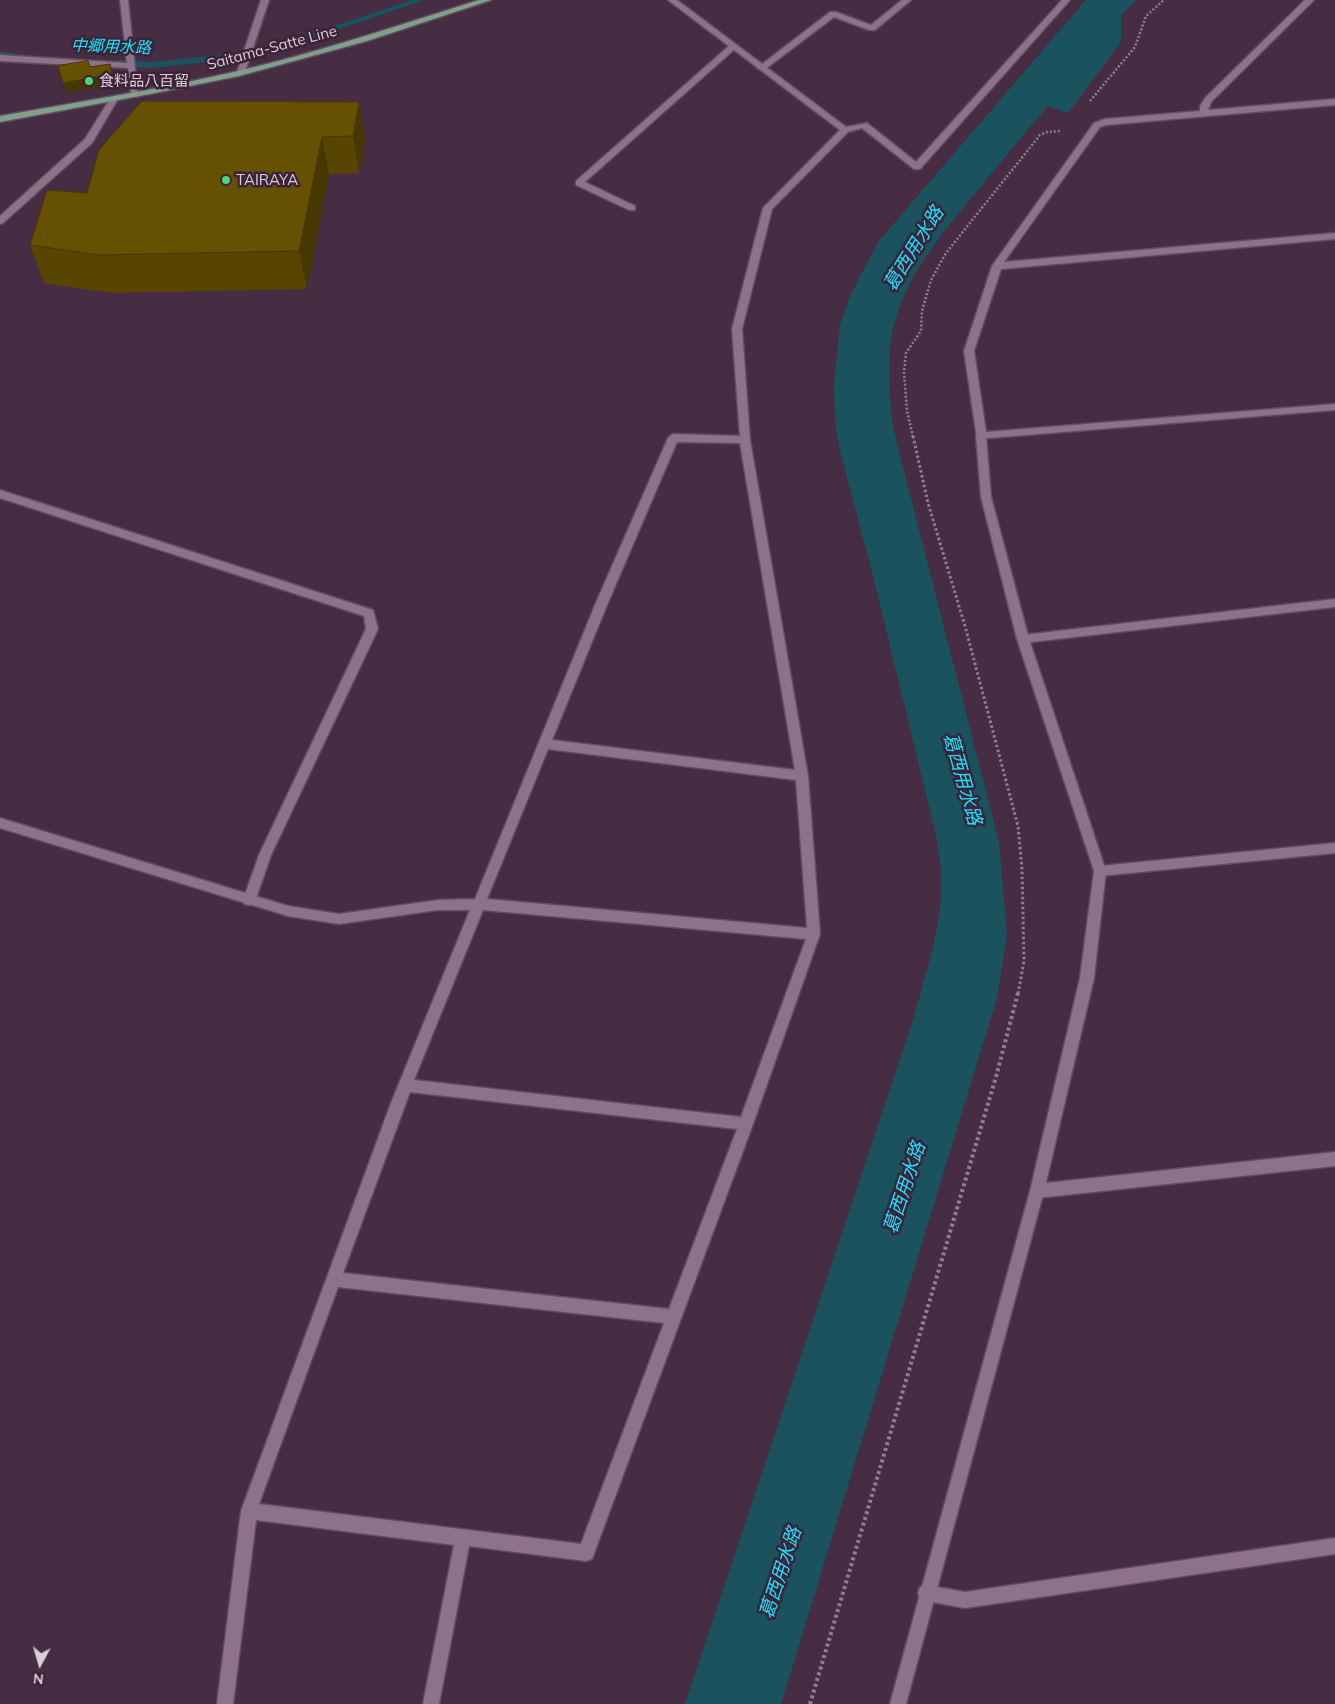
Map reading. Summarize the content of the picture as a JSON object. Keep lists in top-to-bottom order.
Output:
{
  "streets": {
    "main road": ["Saitama-Satte Line"]
  },
  "water": ["中郷用水路", "葛西用水路"],
  "places": ["食料品八百留", "TAIRAYA"],
  "north": "bottom"
}
